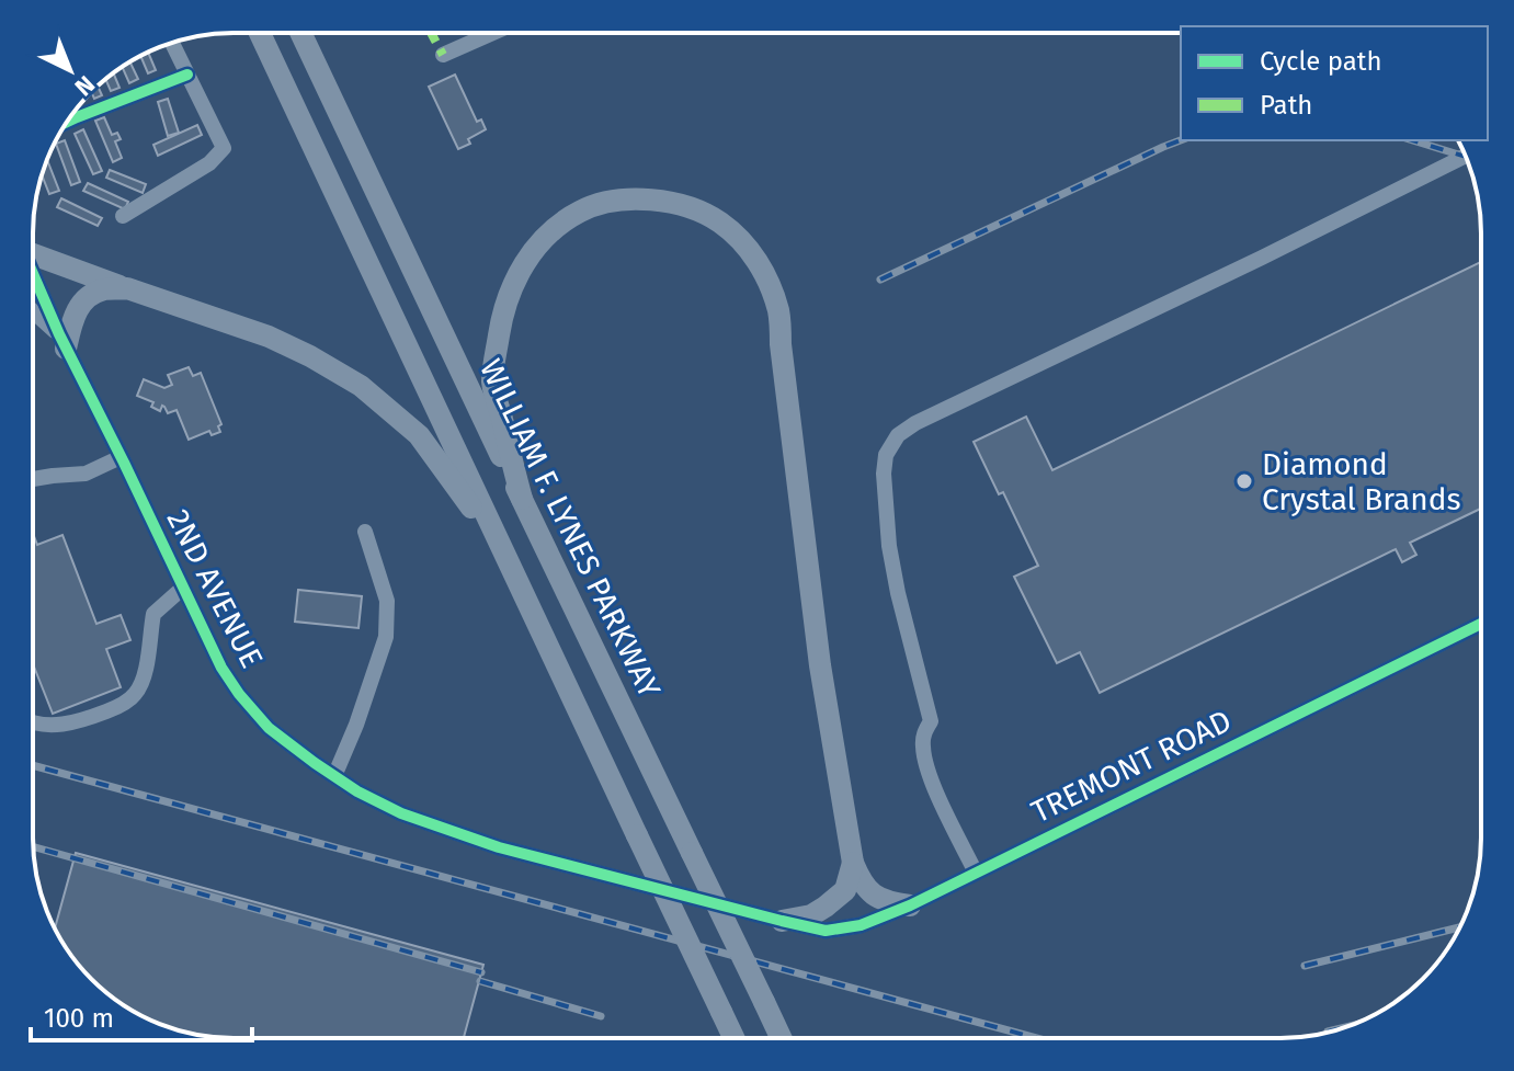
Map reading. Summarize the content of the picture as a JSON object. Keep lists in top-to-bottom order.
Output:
{
  "streets": {
    "highway": ["WILLIAM F. LYNES PARKWAY"],
    "street": ["2ND AVENUE", "TREMONT ROAD"]
  },
  "crossings": [
    ["2ND AVENUE", "TREMONT ROAD"]
  ],
  "places": ["Diamond Crystal Brands"],
  "legend": ["Cycle path", "Path"],
  "scale_bar": "100 m",
  "north": "bottom right"
}
